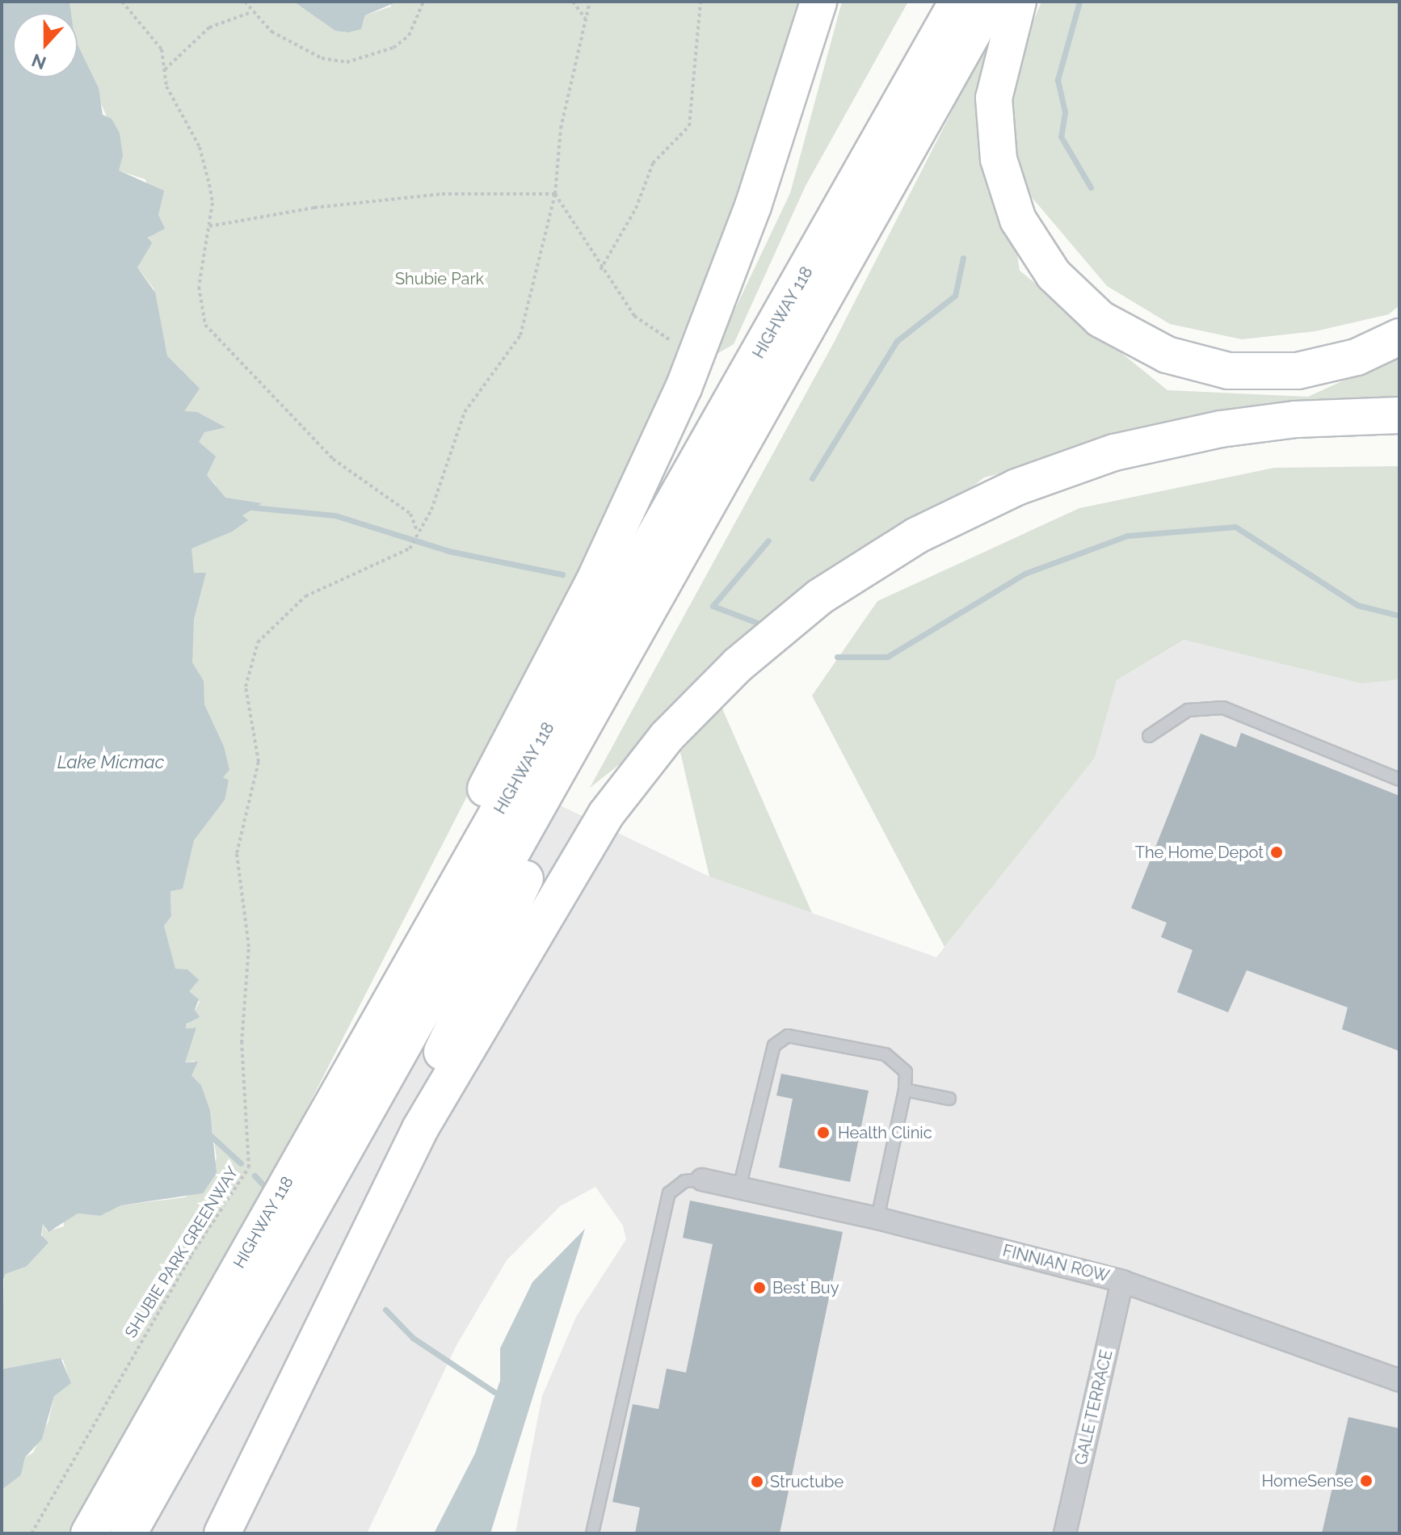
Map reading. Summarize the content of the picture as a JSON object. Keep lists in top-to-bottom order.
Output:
{
  "streets": {
    "highway": ["HIGHWAY 118"],
    "street": ["FINNIAN ROW", "GALE TERRACE"],
    "path": ["SHUBIE PARK GREENWAY"]
  },
  "crossings": [
    ["FINNIAN ROW", "GALE TERRACE"]
  ],
  "water": ["Lake Micmac"],
  "parks": ["Shubie Park"],
  "places": [
    "The Home Depot",
    "Health Clinic",
    "Best Buy",
    "HomeSense",
    "Structube"
  ],
  "north": "bottom"
}
